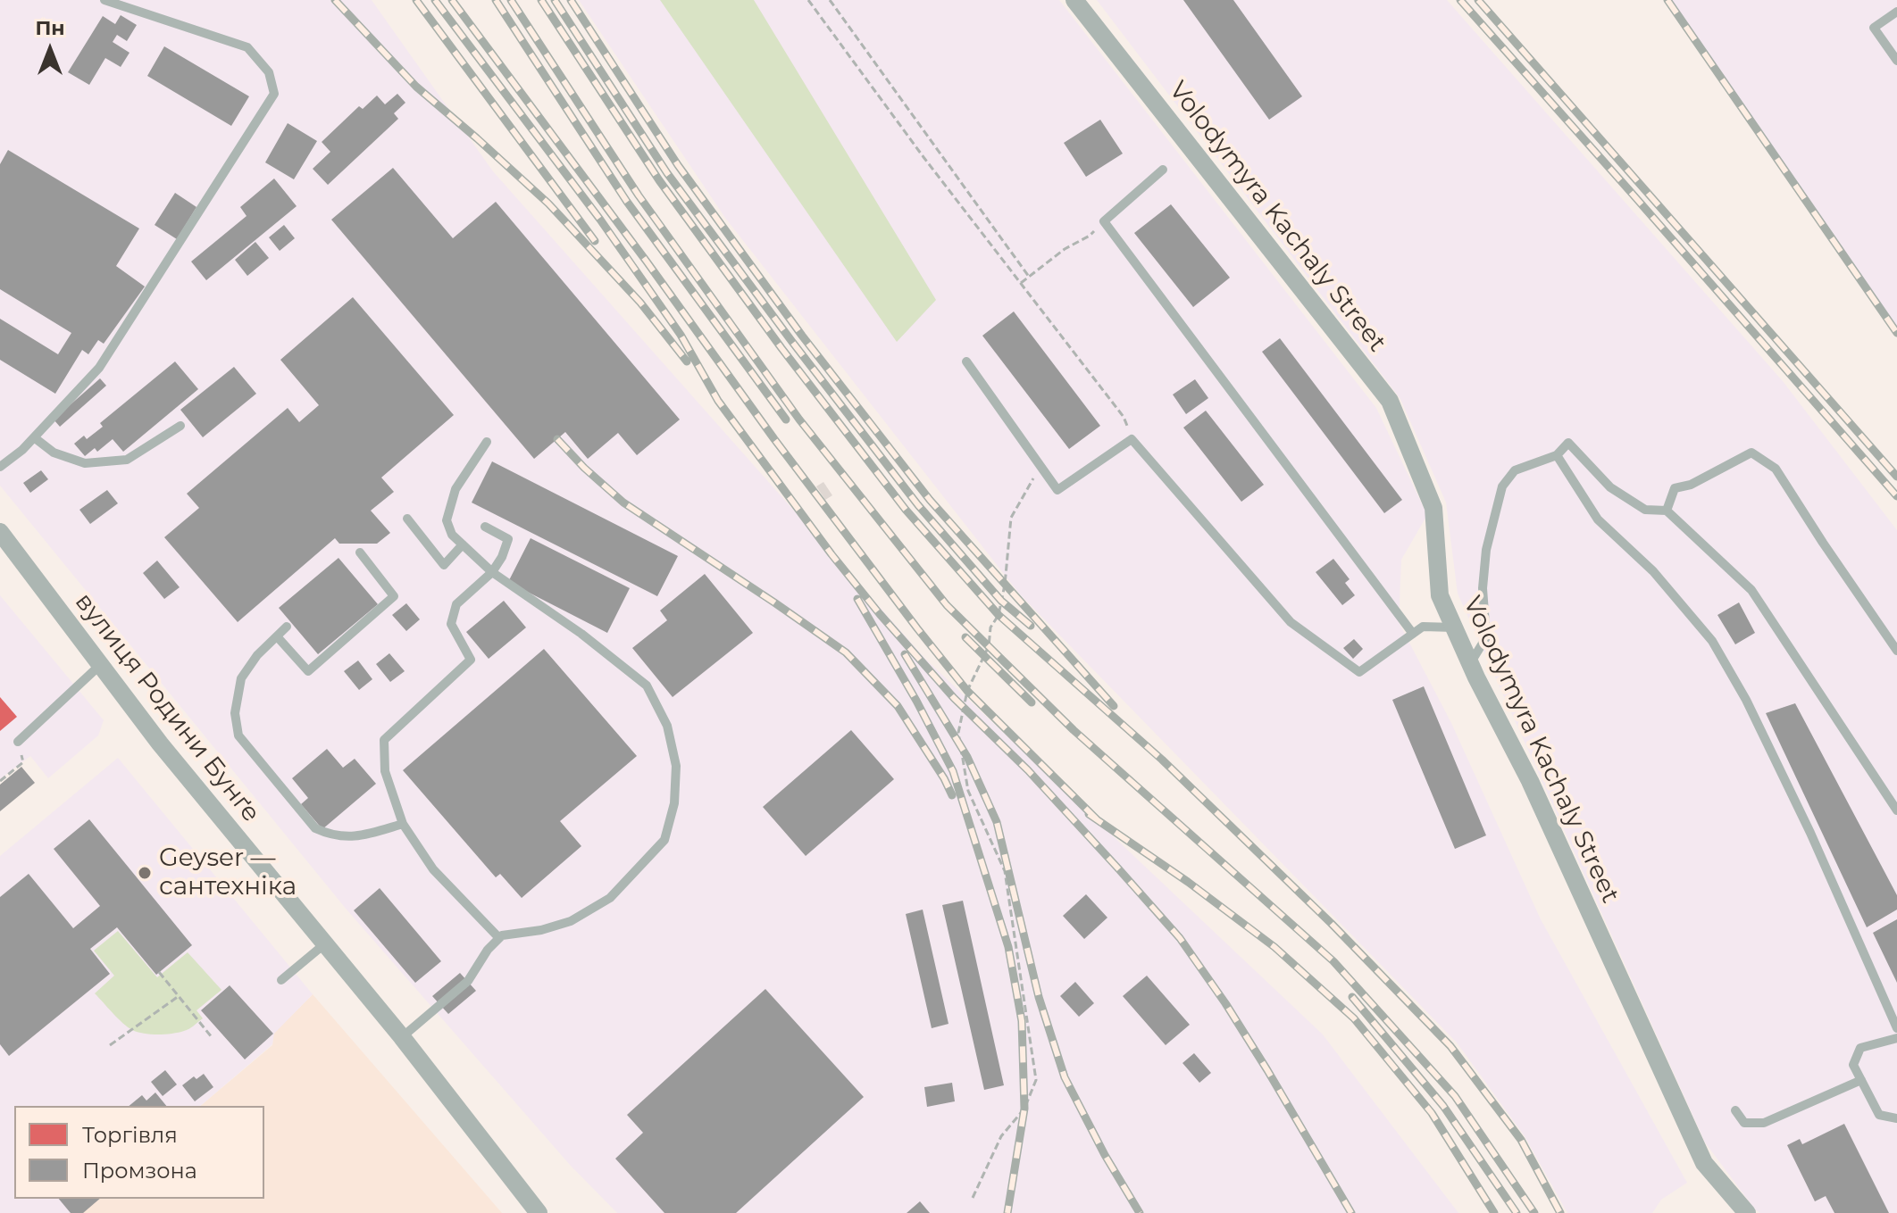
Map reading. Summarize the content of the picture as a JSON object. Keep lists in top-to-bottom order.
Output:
{
  "streets": {
    "street": ["Volodymyra Kachaly Street", "вулиця Родини Бунґе"]
  },
  "places": ["Geyser — сантехніка"],
  "legend": ["Торгівля", "Промзона"],
  "north": "top"
}
